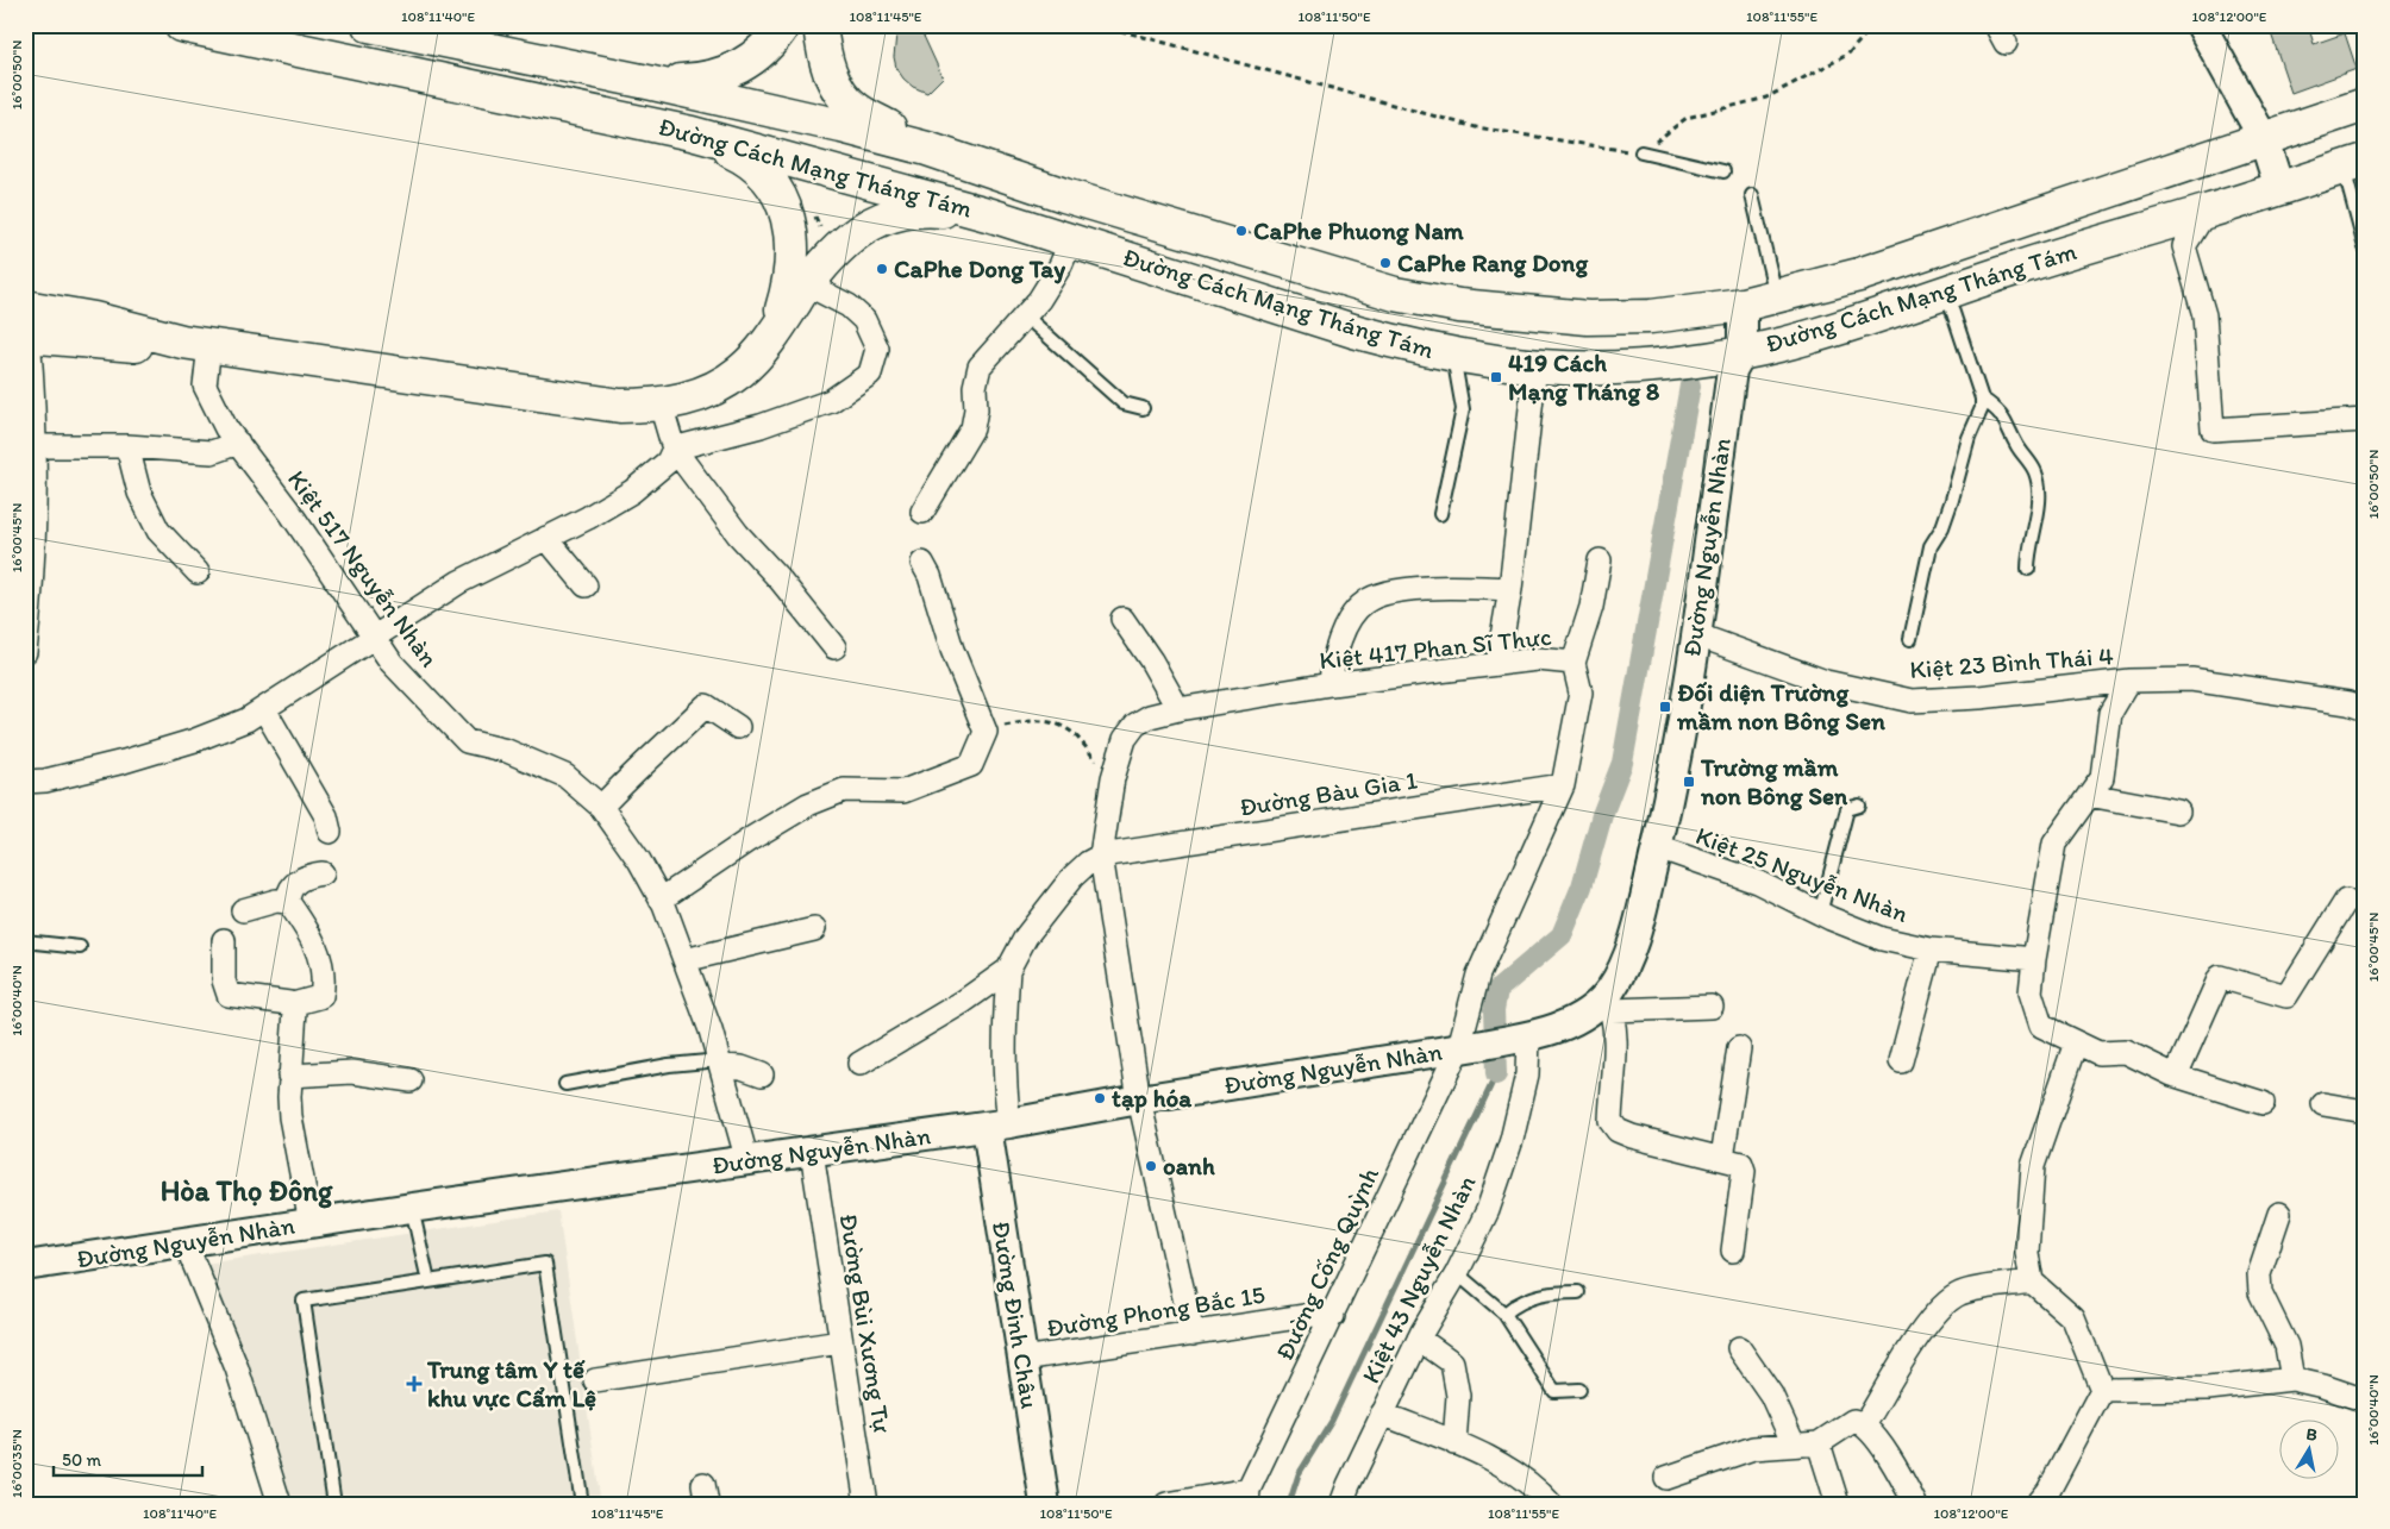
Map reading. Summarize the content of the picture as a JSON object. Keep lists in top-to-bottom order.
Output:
{
  "streets": {
    "highway": ["Đường Cách Mạng Tháng Tám"],
    "street": [
      "Đường Nguyễn Nhàn",
      "Kiệt 517 Nguyễn Nhàn",
      "Kiệt 417 Phan Sĩ Thực",
      "Kiệt 23 Bình Thái 4",
      "Đường Bàu Gia 1",
      "Kiệt 25 Nguyễn Nhàn",
      "Đường Cống Quỳnh",
      "Kiệt 43 Nguyễn Nhàn",
      "Đường Phong Bắc 15",
      "Đường Đinh Châu",
      "Đường Bùi Xương Tự"
    ]
  },
  "crossings": [
    ["Đường Cách Mạng Tháng Tám", "Đường Nguyễn Nhàn"],
    ["Đường Nguyễn Nhàn", "Kiệt 517 Nguyễn Nhàn"],
    ["Đường Nguyễn Nhàn", "Kiệt 417 Phan Sĩ Thực"],
    ["Đường Nguyễn Nhàn", "Kiệt 23 Bình Thái 4"],
    ["Đường Nguyễn Nhàn", "Kiệt 25 Nguyễn Nhàn"],
    ["Đường Nguyễn Nhàn", "Đường Cống Quỳnh"],
    ["Đường Nguyễn Nhàn", "Kiệt 43 Nguyễn Nhàn"],
    ["Đường Nguyễn Nhàn", "Đường Đinh Châu"],
    ["Đường Nguyễn Nhàn", "Đường Bùi Xương Tự"],
    ["Kiệt 417 Phan Sĩ Thực", "Đường Bàu Gia 1"],
    ["Kiệt 417 Phan Sĩ Thực", "Đường Cống Quỳnh"],
    ["Kiệt 417 Phan Sĩ Thực", "Đường Phong Bắc 15"],
    ["Kiệt 23 Bình Thái 4", "Kiệt 25 Nguyễn Nhàn"],
    ["Đường Cống Quỳnh", "Đường Phong Bắc 15"],
    ["Đường Phong Bắc 15", "Đường Đinh Châu"]
  ],
  "districts": ["Hòa Thọ Đông"],
  "places": {
    "other": [
      "CaPhe Phuong Nam",
      "CaPhe Rang Dong",
      "CaPhe Dong Tay",
      "tạp hóa",
      "oanh"
    ],
    "transit": ["419 Cách Mạng Tháng 8", "Đối diện Trường mầm non Bông Sen", "Trường mầm non Bông Sen"],
    "health": ["Trung tâm Y tế khu vực Cẩm Lệ"]
  },
  "scale_bar": "50 m",
  "north": "top",
  "coordinates": [
    "108°11'40\"E",
    "108°11'45\"E",
    "108°11'50\"E",
    "108°11'55\"E",
    "108°12'00\"E",
    "16°00'50\"N",
    "16°00'45\"N",
    "16°00'40\"N",
    "16°00'35\"N"
  ]
}
